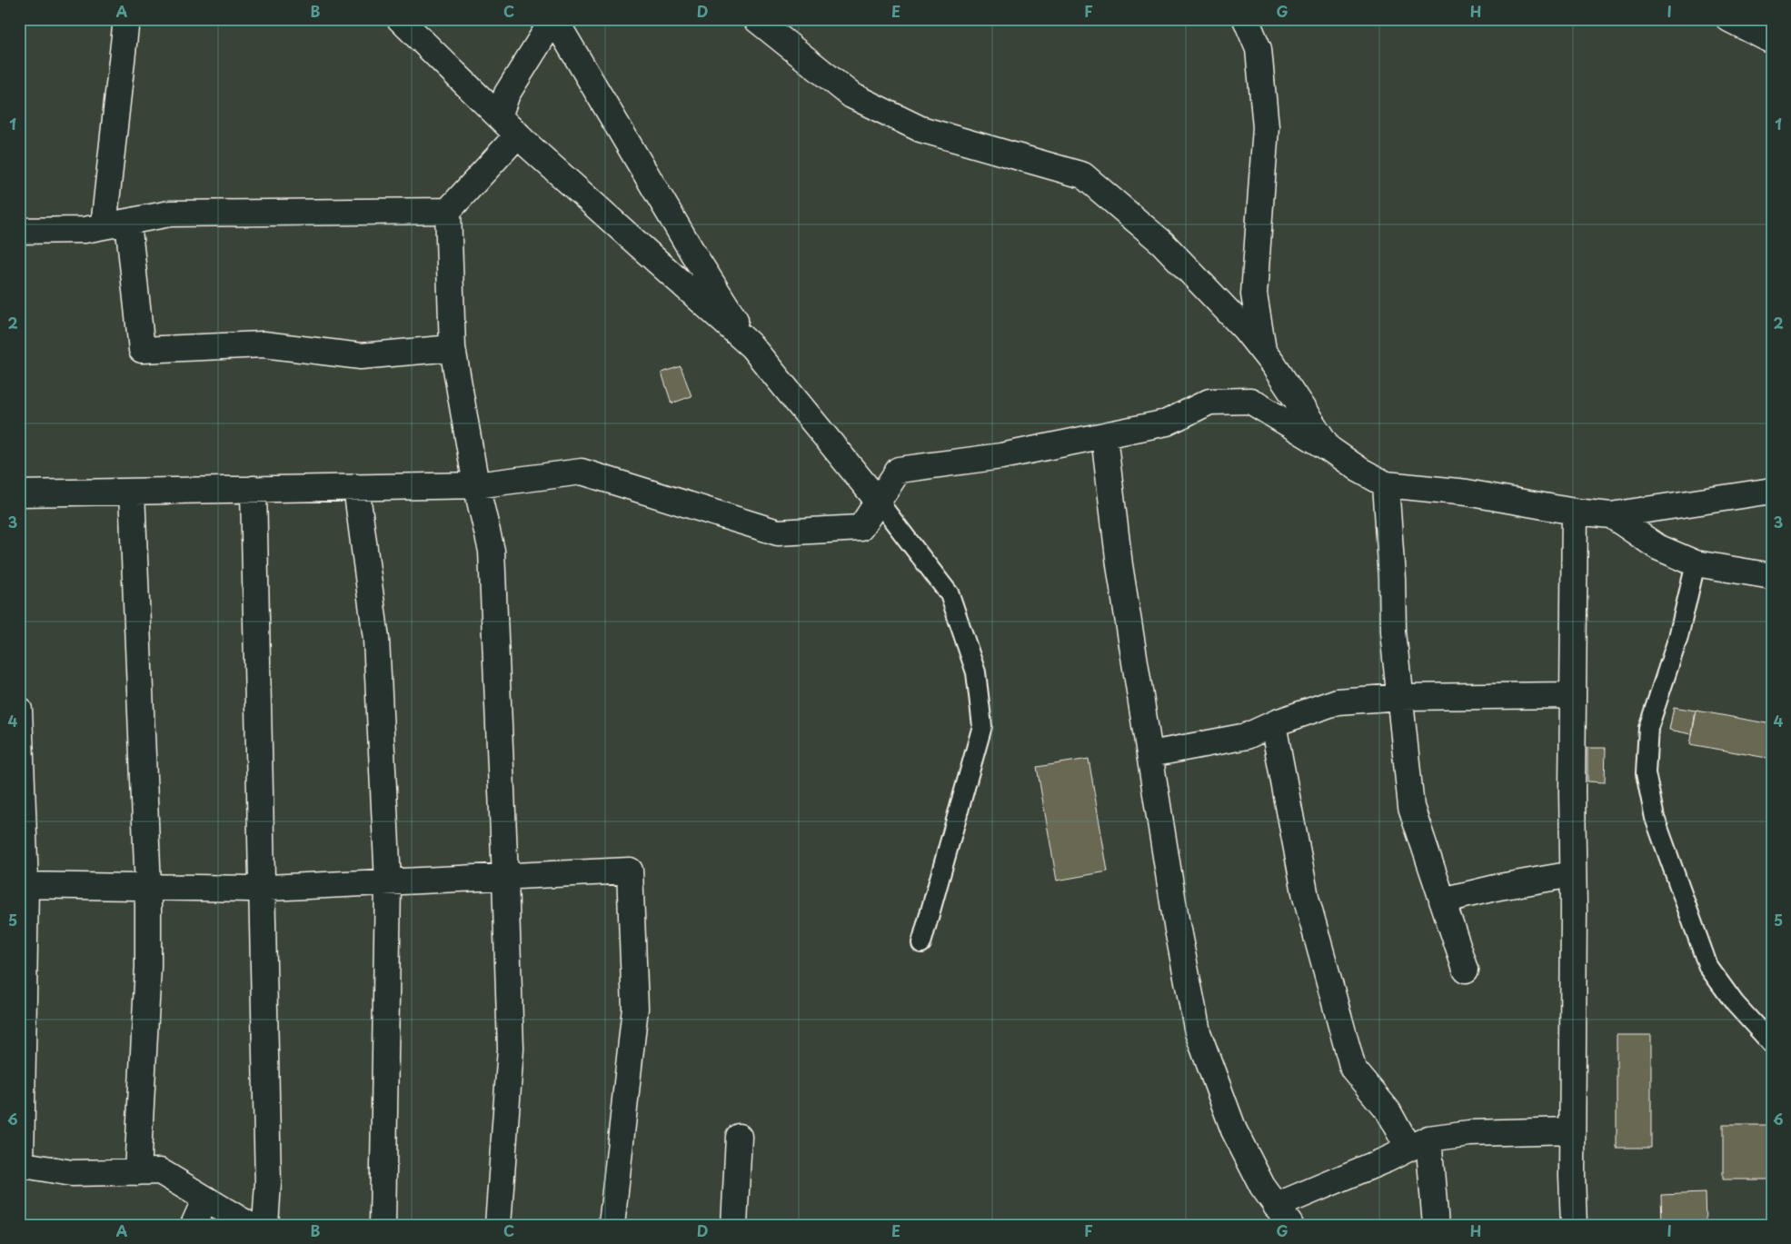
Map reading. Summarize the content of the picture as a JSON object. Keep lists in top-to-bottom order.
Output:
{
  "grid": {
    "columns": [
      "A",
      "B",
      "C",
      "D",
      "E",
      "F",
      "G",
      "H",
      "I"
    ],
    "rows": [
      "1",
      "2",
      "3",
      "4",
      "5",
      "6"
    ]
  }
}
